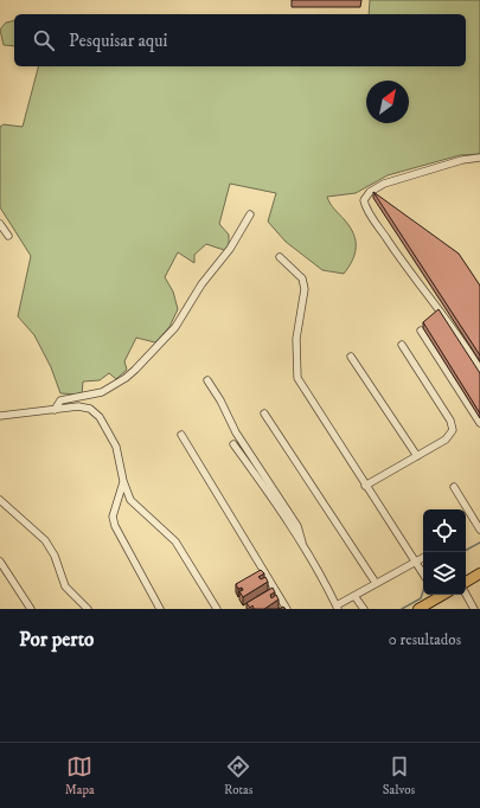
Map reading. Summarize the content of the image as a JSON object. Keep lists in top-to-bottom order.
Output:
{
  "north": "top right",
  "page": {
    "search": "Pesquisar aqui",
    "heading": ["Por perto", "0 resultados"],
    "nav": ["Mapa", "Rotas", "Salvos"]
  }
}
